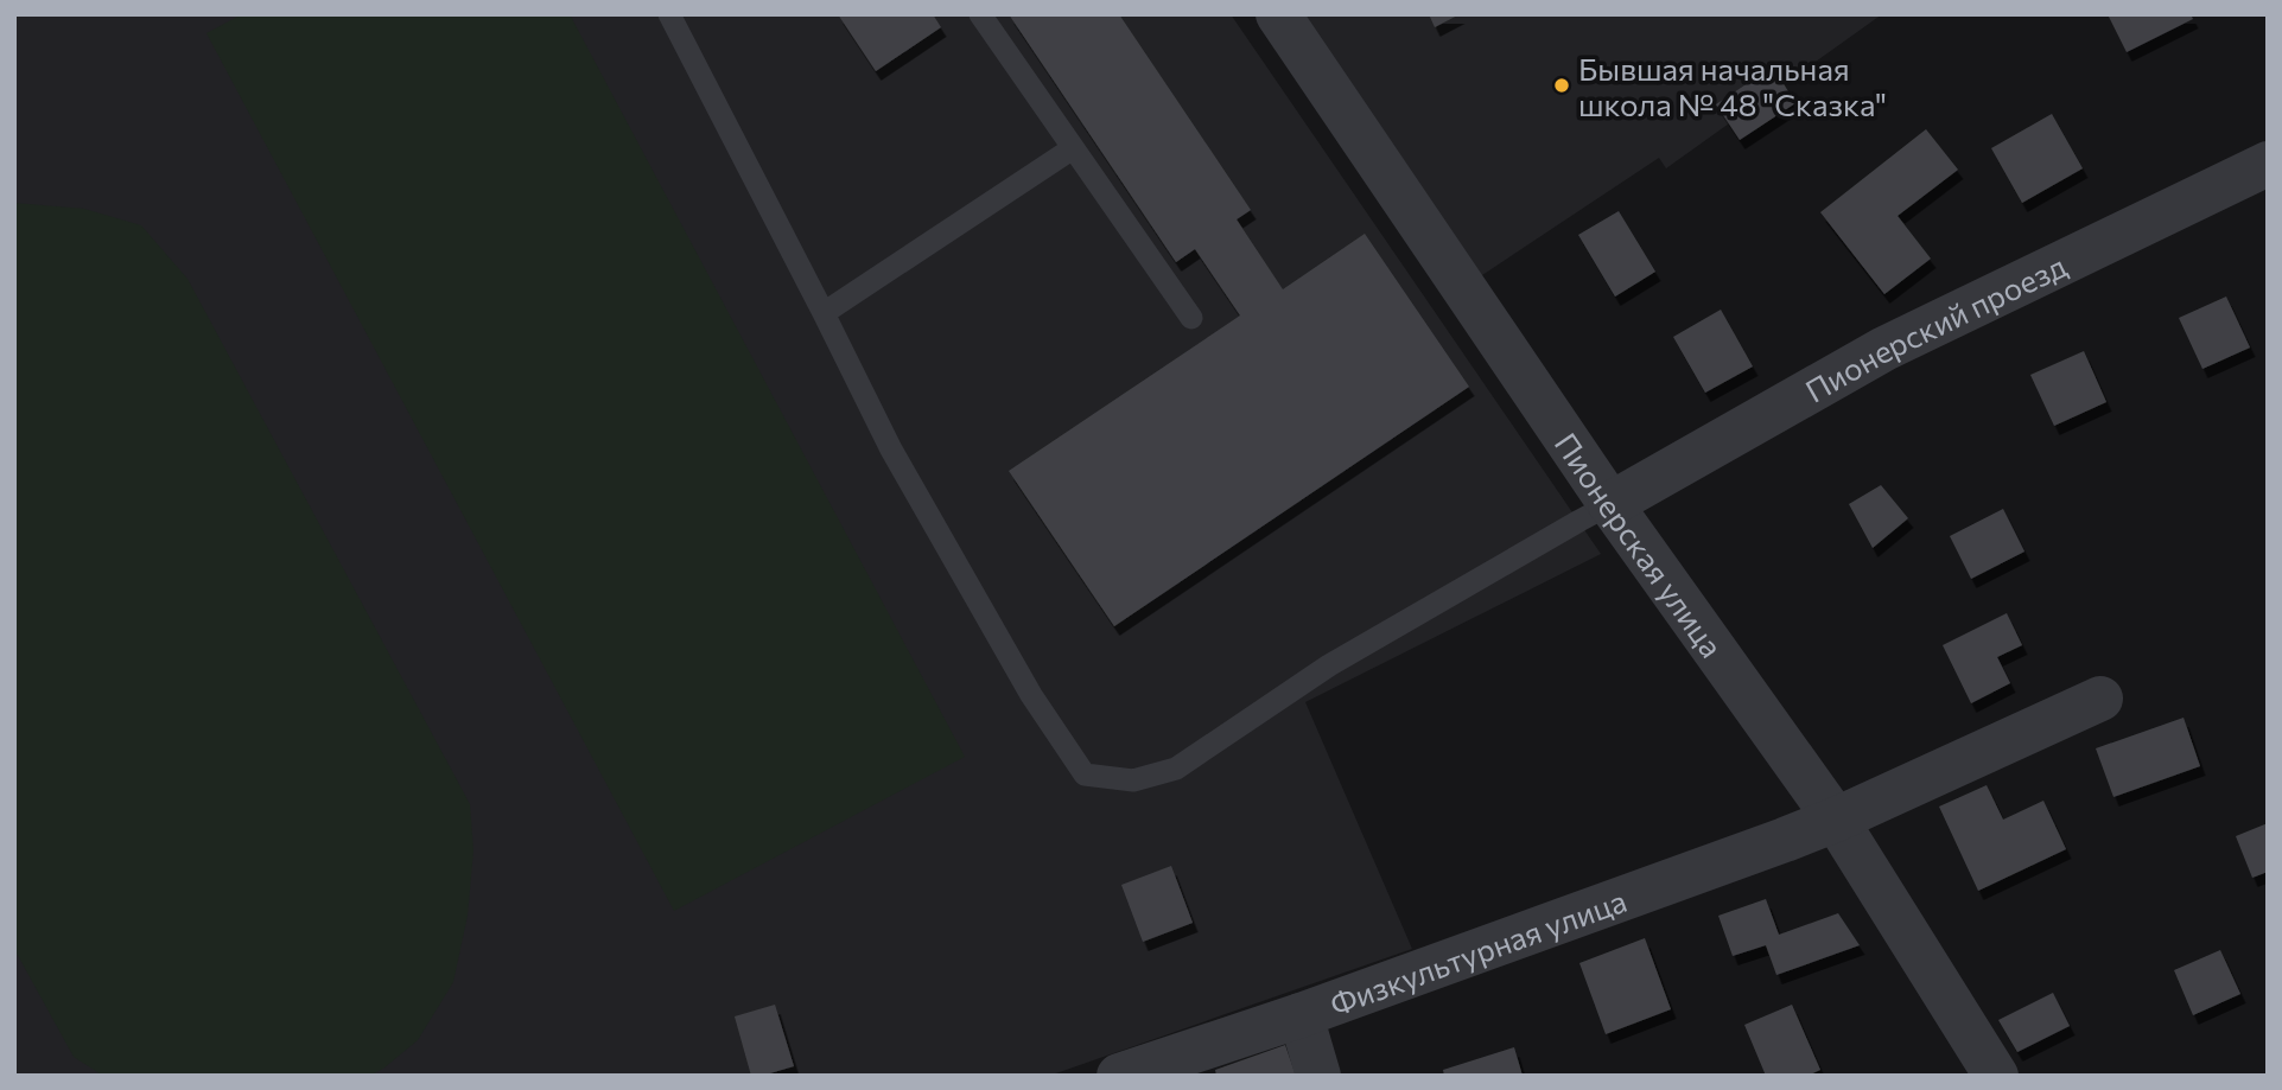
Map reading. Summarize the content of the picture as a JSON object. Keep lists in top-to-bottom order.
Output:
{
  "streets": {
    "street": ["Пионерский проезд", "Пионерская улица", "Физкультурная улица"]
  },
  "crossings": [
    ["Пионерский проезд", "Пионерская улица"],
    ["Пионерская улица", "Физкультурная улица"]
  ],
  "places": ["Бывшая начальная школа № 48 \"Сказка\""]
}
